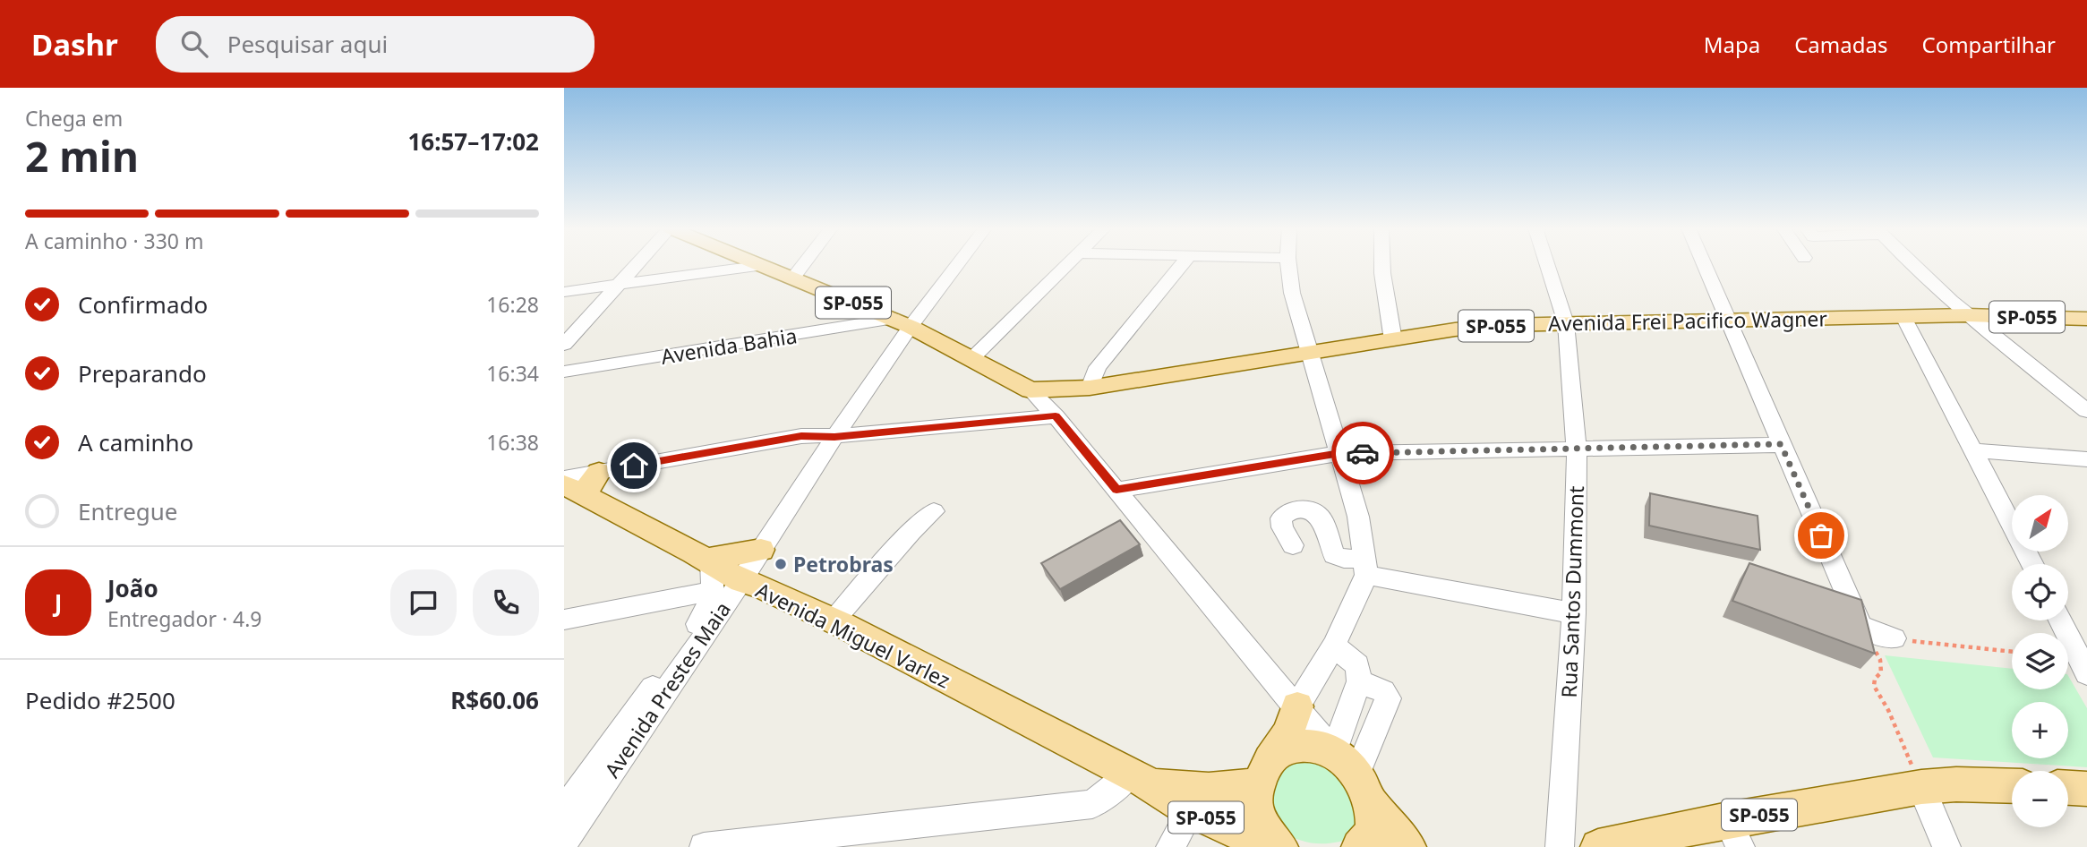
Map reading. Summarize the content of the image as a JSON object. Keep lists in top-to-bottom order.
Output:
{
  "streets": {
    "main road": ["SP-055", "Avenida Frei Pacifico Wagner", "Avenida Miguel Varlez"],
    "street": ["Avenida Bahia", "Rua Santos Dummont", "Avenida Prestes Maia"]
  },
  "crossings": [
    ["SP-055", "Avenida Frei Pacifico Wagner"],
    ["SP-055", "Avenida Bahia"],
    ["SP-055", "Avenida Miguel Varlez"],
    ["SP-055", "Avenida Prestes Maia"],
    ["Avenida Frei Pacifico Wagner", "Rua Santos Dummont"],
    ["Avenida Bahia", "Avenida Prestes Maia"],
    ["Avenida Miguel Varlez", "Avenida Prestes Maia"]
  ],
  "places": ["Petrobras"],
  "north": "top right",
  "page": {
    "header": "Dashr",
    "search": "Pesquisar aqui",
    "nav": ["Mapa", "Camadas", "Compartilhar"],
    "heading": ["2 min", "Chega em", "16:57–17:02"],
    "panel": [
      "João",
      "Entregador · 4.9",
      "Pedido #2500",
      "R$60.06"
    ],
    "bar": "A caminho · 330 m",
    "list": [
      ["Confirmado", "16:28"],
      ["Preparando", "16:34"],
      ["A caminho", "16:38"],
      "Entregue"
    ],
    "map_buttons": ["+", "−"],
    "round": "J"
  }
}
